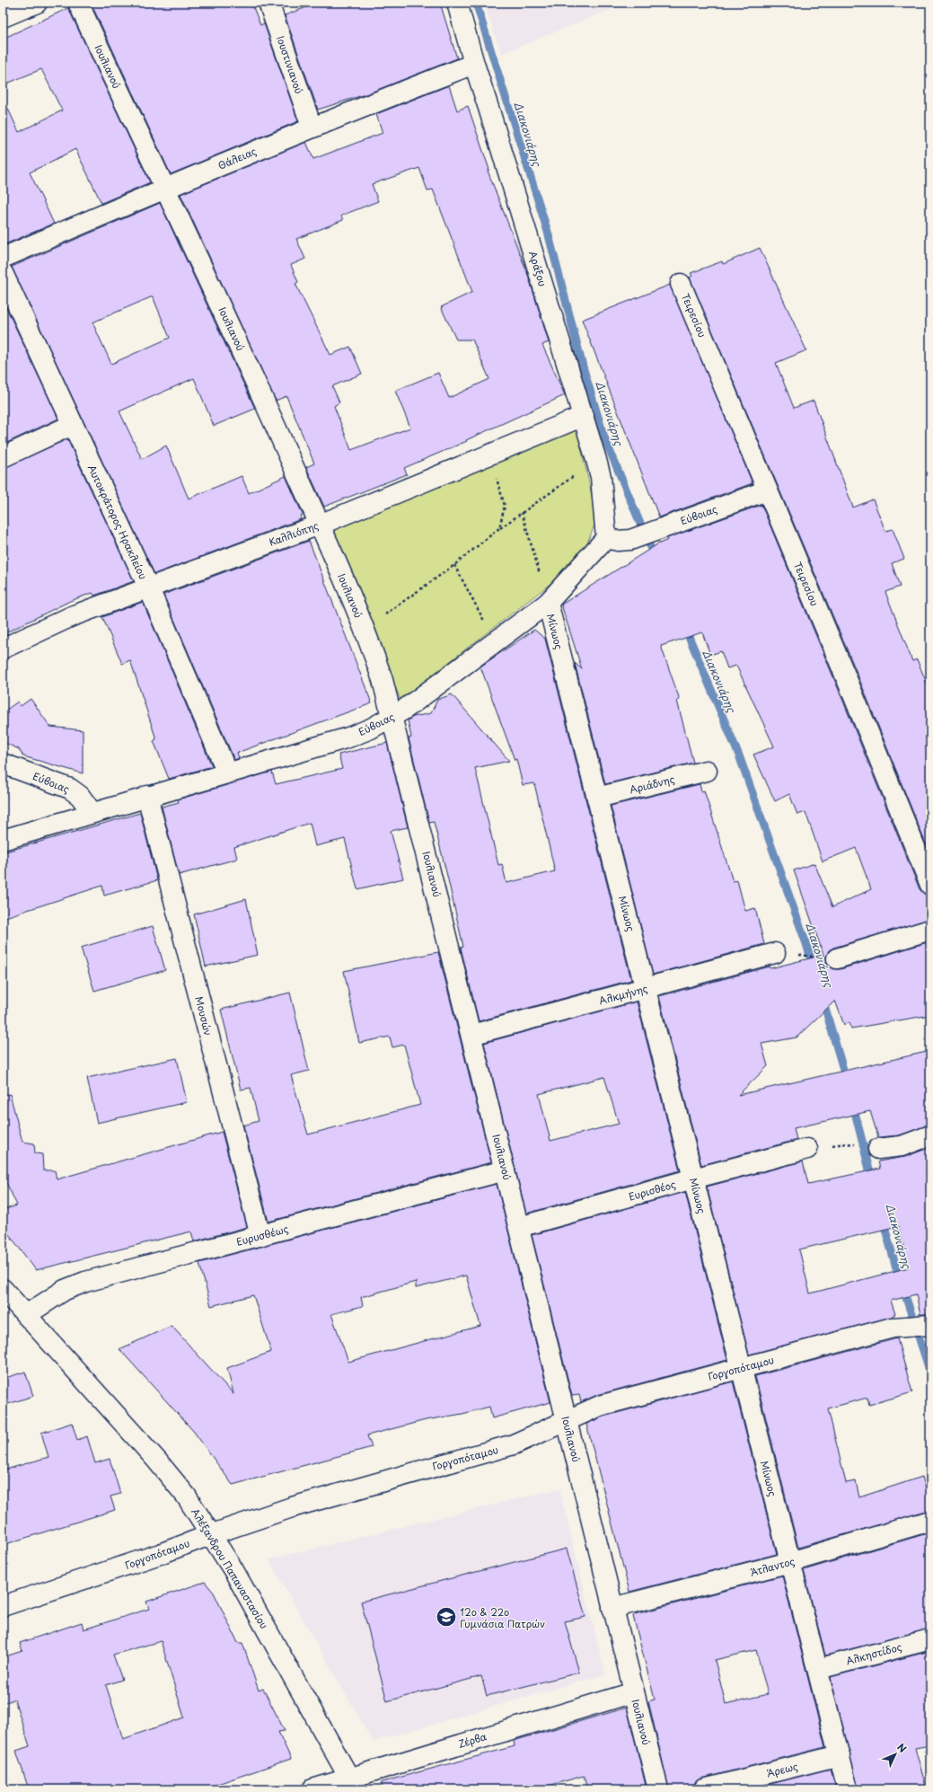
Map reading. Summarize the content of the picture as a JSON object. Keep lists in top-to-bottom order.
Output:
{
  "streets": {
    "street": [
      "Ιουστινιανού",
      "Ιουλιανού",
      "Θάλειας",
      "Αράξου",
      "Τειρεσίου",
      "Εύβοιας",
      "Αυτοκράτορος Ηρακλείου",
      "Καλλιόπης",
      "Μίνωος",
      "Αριάδνης",
      "Αλκμήνης",
      "Μουσών",
      "Ευρισθέος",
      "Ευρυσθέως",
      "Γοργοπόταμου",
      "Άτλαντος",
      "Αλέξανδρου Παπαναστασίου",
      "Αλκηστίδος",
      "Ζέρβα",
      "Άρεως"
    ]
  },
  "crossings": [
    ["Ιουστινιανού", "Θάλειας"],
    ["Ιουλιανού", "Θάλειας"],
    ["Ιουλιανού", "Εύβοιας"],
    ["Ιουλιανού", "Καλλιόπης"],
    ["Ιουλιανού", "Αλκμήνης"],
    ["Ιουλιανού", "Ευρισθέος"],
    ["Ιουλιανού", "Ευρυσθέως"],
    ["Ιουλιανού", "Γοργοπόταμου"],
    ["Ιουλιανού", "Άτλαντος"],
    ["Ιουλιανού", "Ζέρβα"],
    ["Θάλειας", "Αράξου"],
    ["Αράξου", "Εύβοιας"],
    ["Αράξου", "Καλλιόπης"],
    ["Τειρεσίου", "Εύβοιας"],
    ["Εύβοιας", "Αυτοκράτορος Ηρακλείου"],
    ["Εύβοιας", "Μίνωος"],
    ["Εύβοιας", "Μουσών"],
    ["Αυτοκράτορος Ηρακλείου", "Καλλιόπης"],
    ["Μίνωος", "Αριάδνης"],
    ["Μίνωος", "Αλκμήνης"],
    ["Μίνωος", "Ευρισθέος"],
    ["Μίνωος", "Γοργοπόταμου"],
    ["Μίνωος", "Άτλαντος"],
    ["Μίνωος", "Αλκηστίδος"],
    ["Μίνωος", "Άρεως"],
    ["Μουσών", "Ευρυσθέως"],
    ["Ευρυσθέως", "Αλέξανδρου Παπαναστασίου"],
    ["Γοργοπόταμου", "Αλέξανδρου Παπαναστασίου"],
    ["Αλέξανδρου Παπαναστασίου", "Ζέρβα"]
  ],
  "water": ["Διακονιάρης"],
  "places": {
    "school or university": ["12ο & 22ο Γυμνάσια Πατρών"]
  },
  "north": "top right"
}
